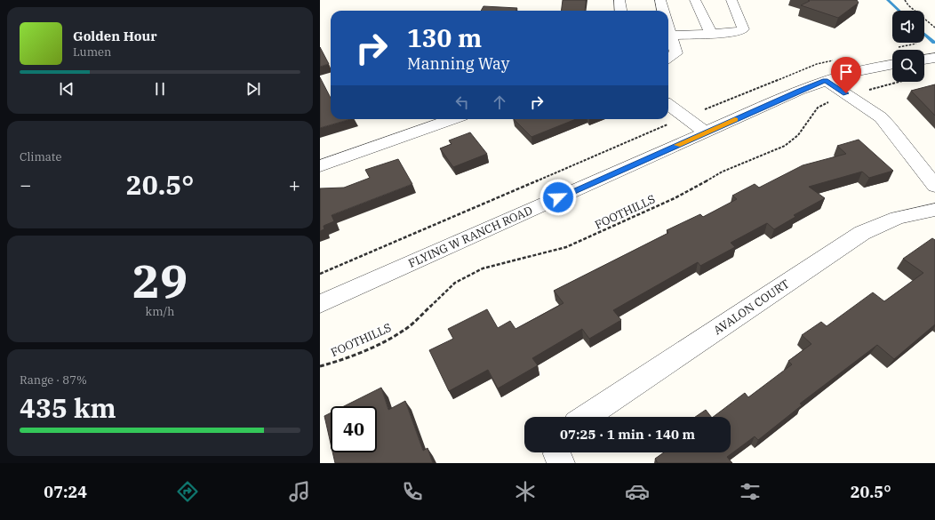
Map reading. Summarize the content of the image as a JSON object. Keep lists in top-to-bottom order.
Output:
{
  "streets": {
    "street": ["FLYING W RANCH ROAD", "AVALON COURT"],
    "path": ["FOOTHILLS"]
  },
  "page": {
    "turn": ["130 m", "Manning Way"],
    "song": ["Golden Hour", "Lumen"],
    "tile": [
      "Climate",
      ["29", "km/h"],
      ["Range · 87%", "435 km"]
    ],
    "heat": ["−", "20.5°", "+"],
    "limit": "40",
    "trip": "07:25 · 1 min · 140 m",
    "tabs": ["07:24", "20.5°"]
  }
}
